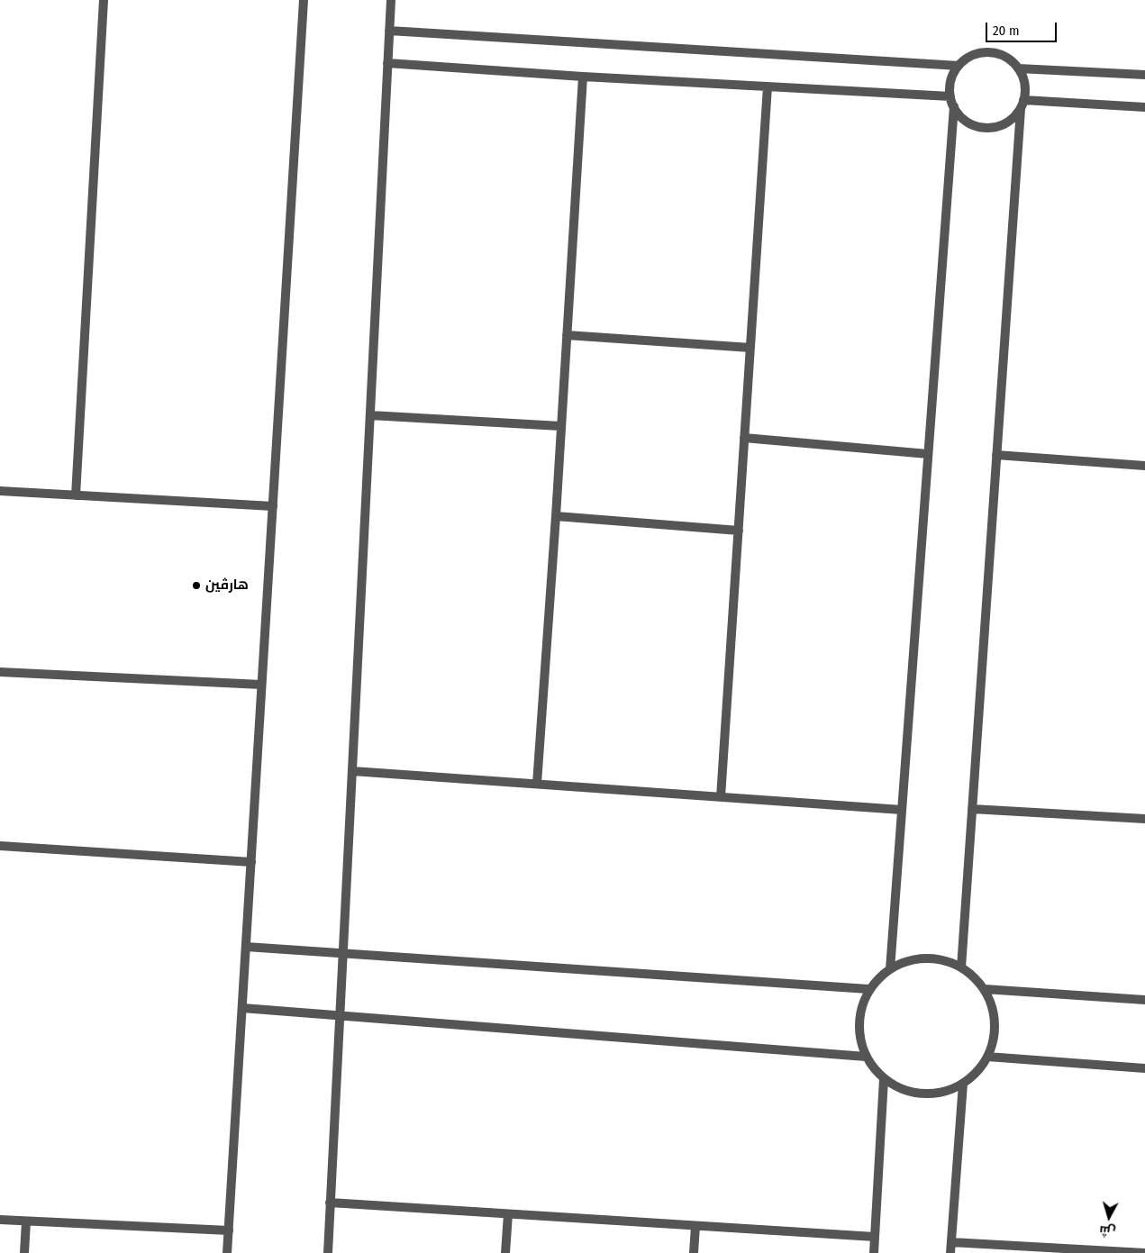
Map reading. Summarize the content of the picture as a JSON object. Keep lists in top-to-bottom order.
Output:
{
  "places": ["هارڤين"],
  "scale_bar": "20 m",
  "north": "bottom"
}
